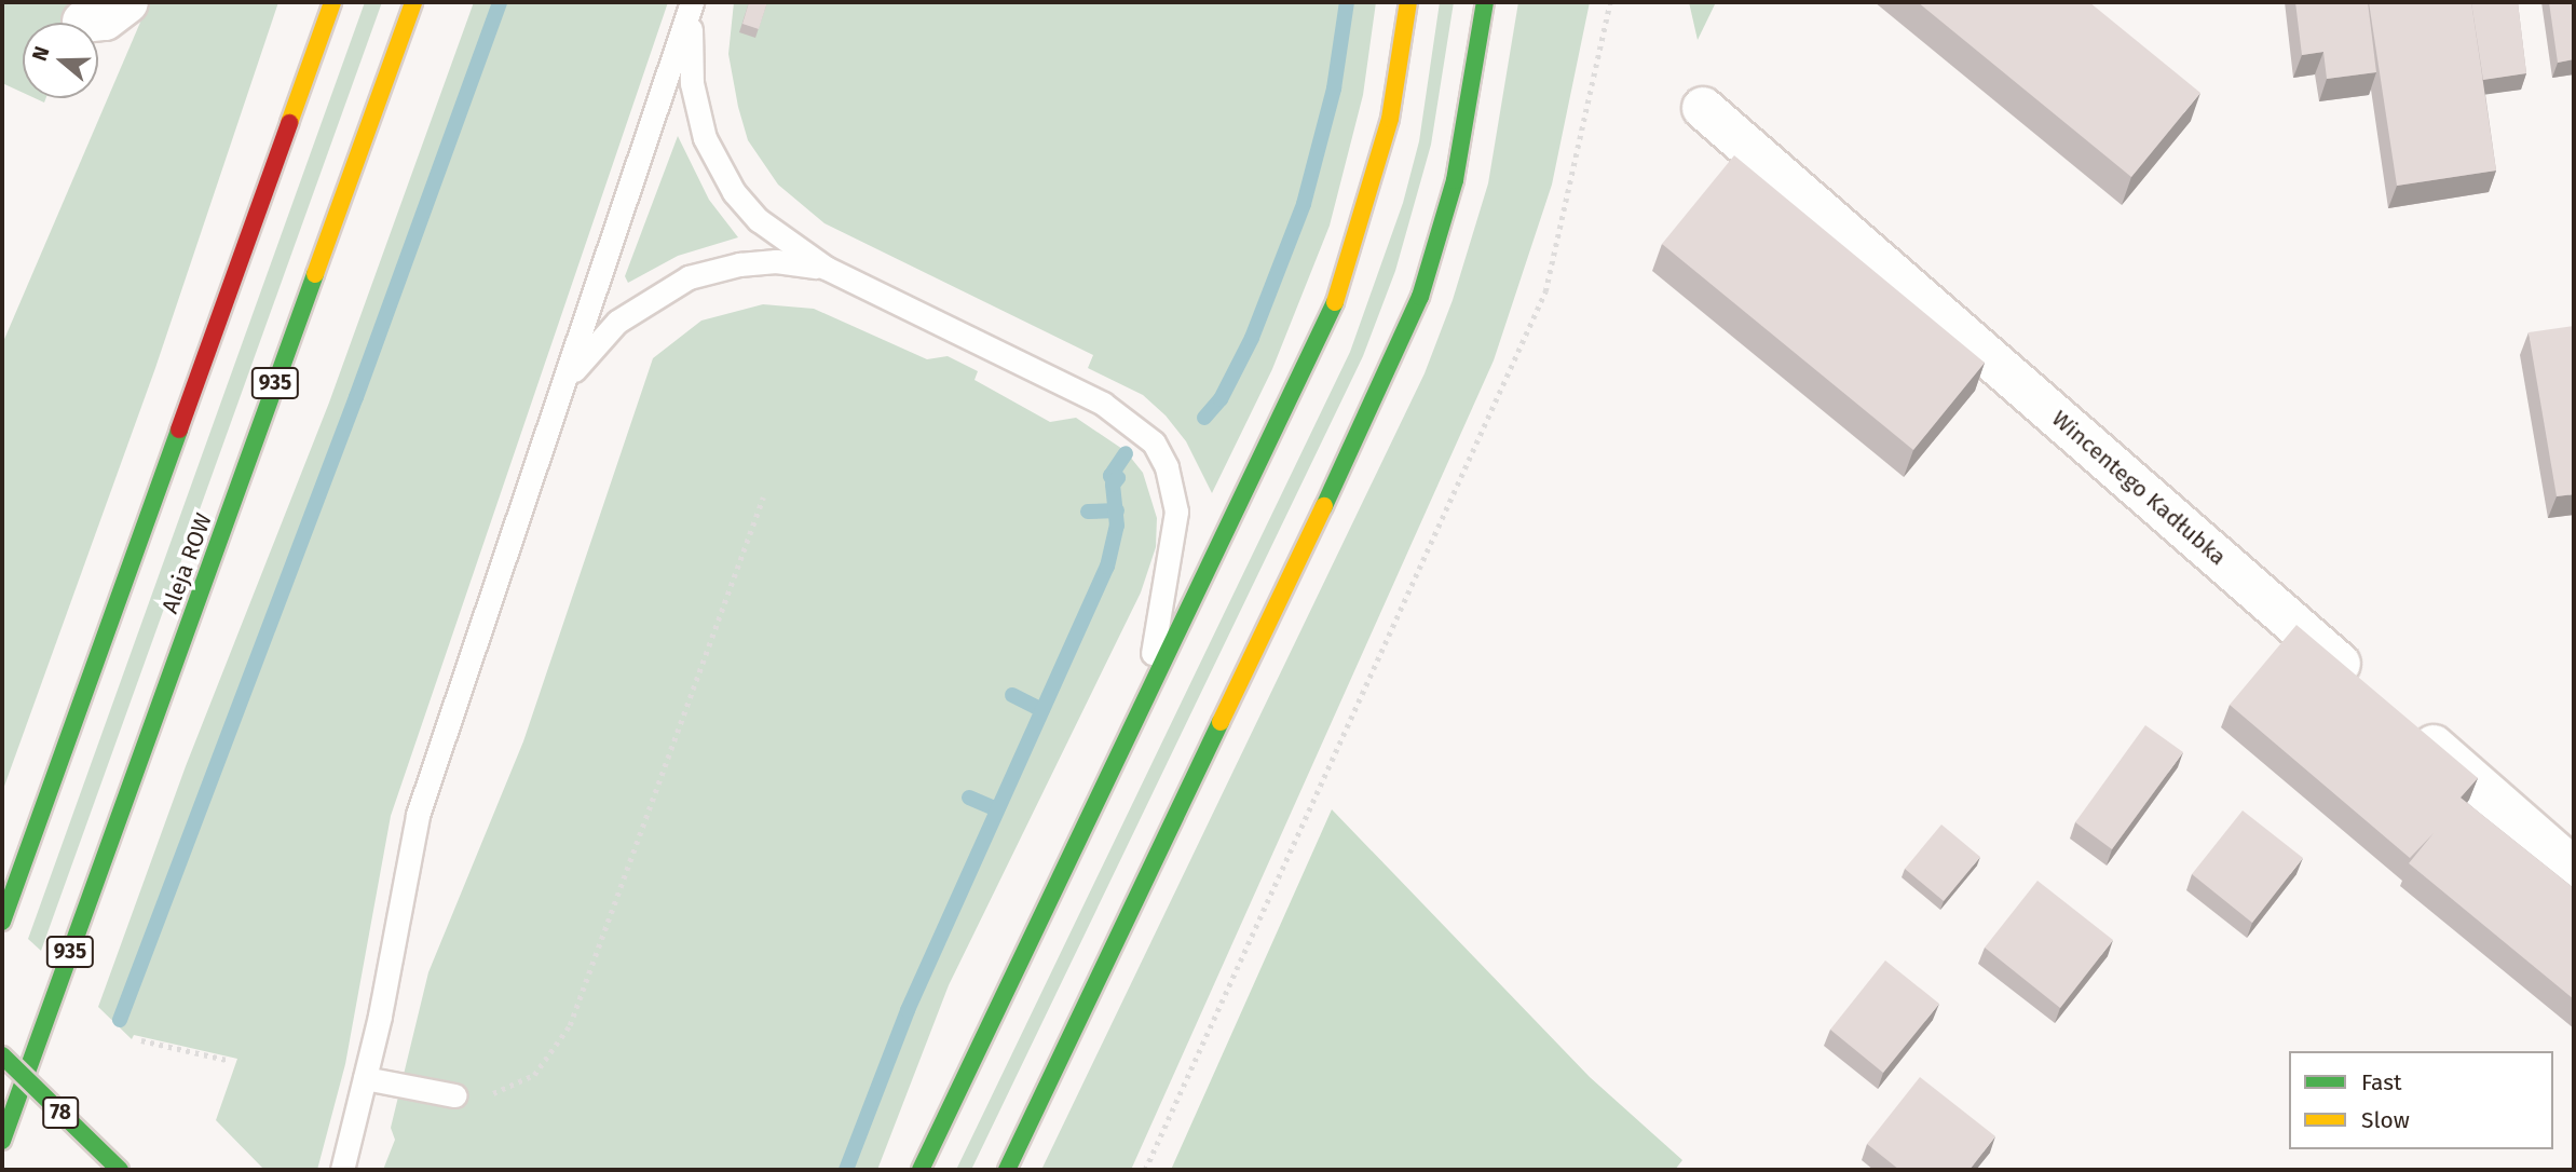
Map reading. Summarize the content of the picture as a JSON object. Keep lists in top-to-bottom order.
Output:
{
  "streets": {
    "main road": ["935", "Aleja ROW", "78"],
    "street": ["Wincentego Kadłubka"]
  },
  "legend": ["Fast", "Slow"],
  "north": "left"
}
